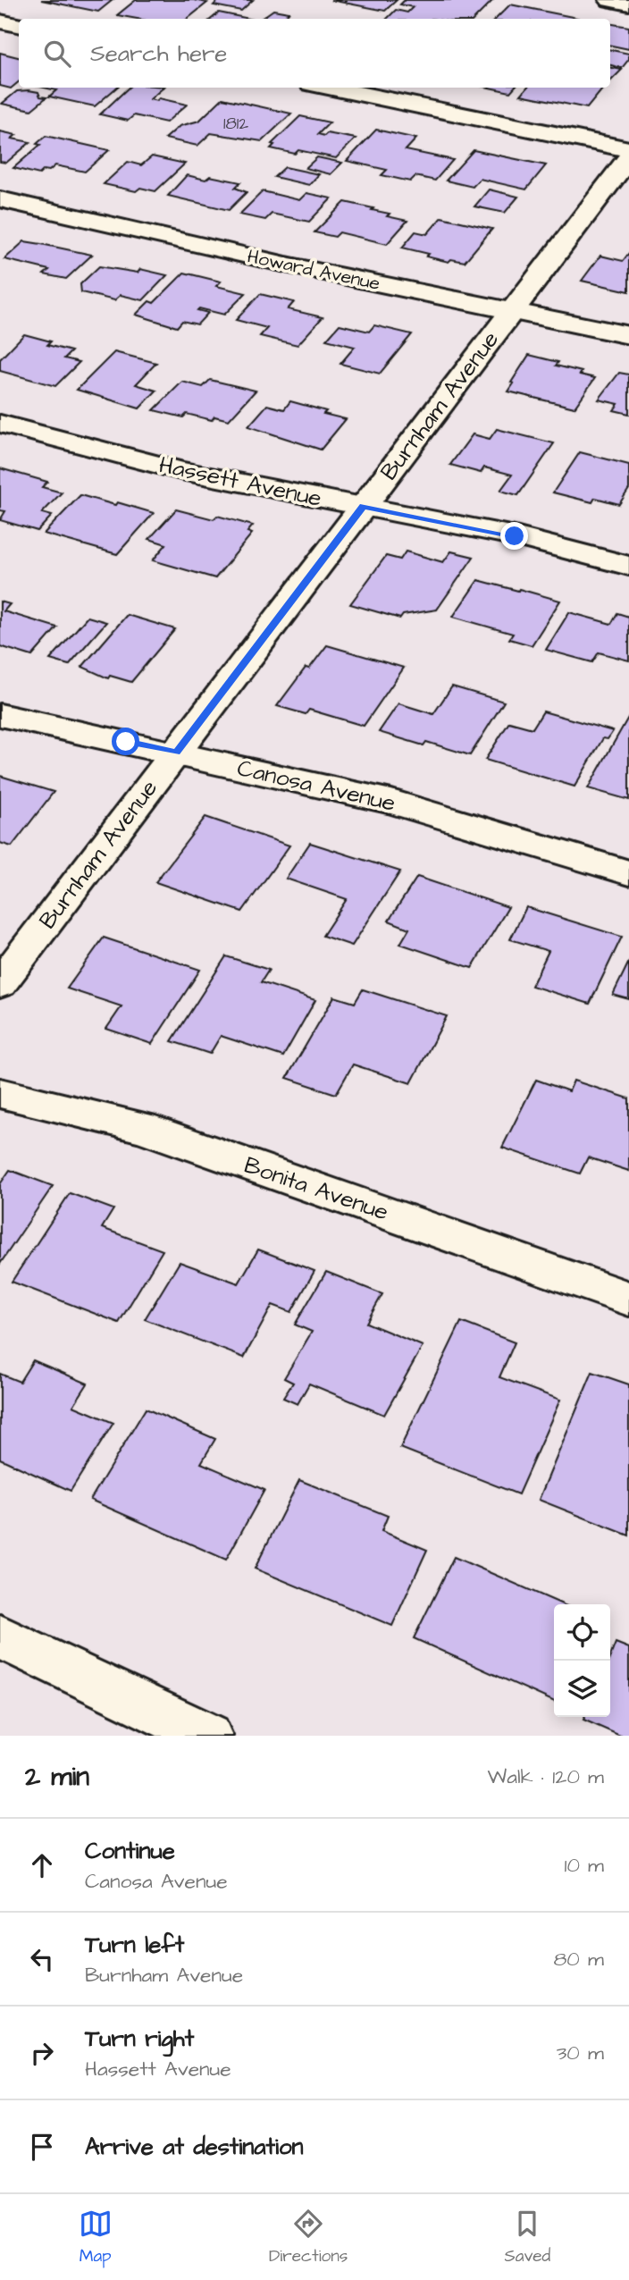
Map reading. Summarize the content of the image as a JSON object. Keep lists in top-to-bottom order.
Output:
{
  "streets": {
    "street": [
      "Howard Avenue",
      "Burnham Avenue",
      "Hassett Avenue",
      "Canosa Avenue",
      "Bonita Avenue"
    ]
  },
  "crossings": [
    ["Howard Avenue", "Burnham Avenue"],
    ["Burnham Avenue", "Hassett Avenue"],
    ["Burnham Avenue", "Canosa Avenue"]
  ],
  "house_numbers": ["1812"],
  "page": {
    "search": "Search here",
    "heading": ["2 min", "Walk · 120 m"],
    "list": [
      ["Continue", "Canosa Avenue", "10 m"],
      ["Turn left", "Burnham Avenue", "80 m"],
      ["Turn right", "Hassett Avenue", "30 m"],
      "Arrive at destination"
    ],
    "nav": ["Map", "Directions", "Saved"]
  }
}
